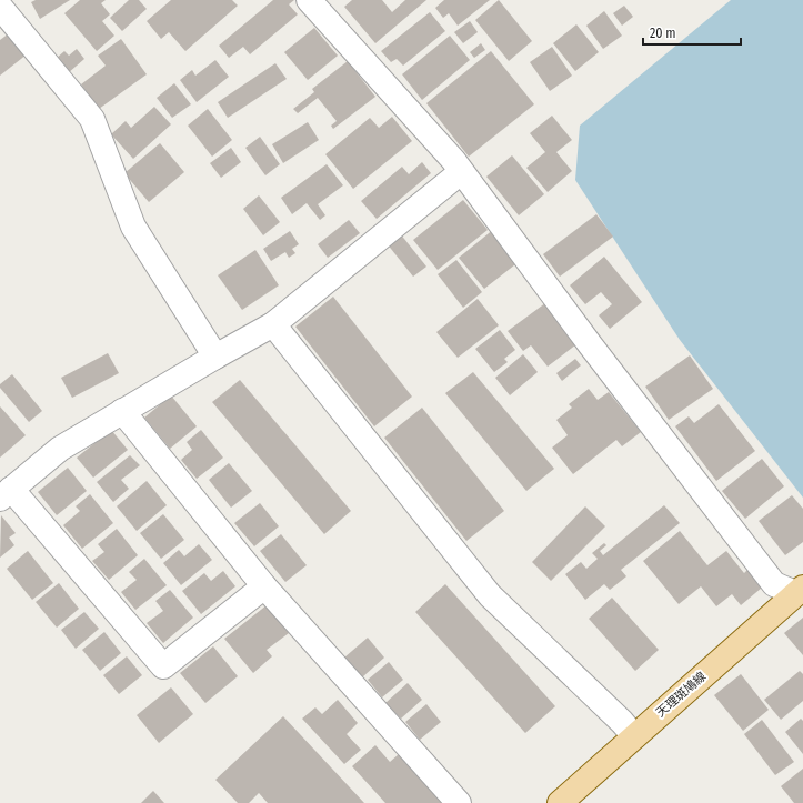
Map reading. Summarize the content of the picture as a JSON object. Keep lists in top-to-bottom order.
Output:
{
  "streets": {
    "main road": ["天理斑鳩線"]
  },
  "scale_bar": "20 m"
}
